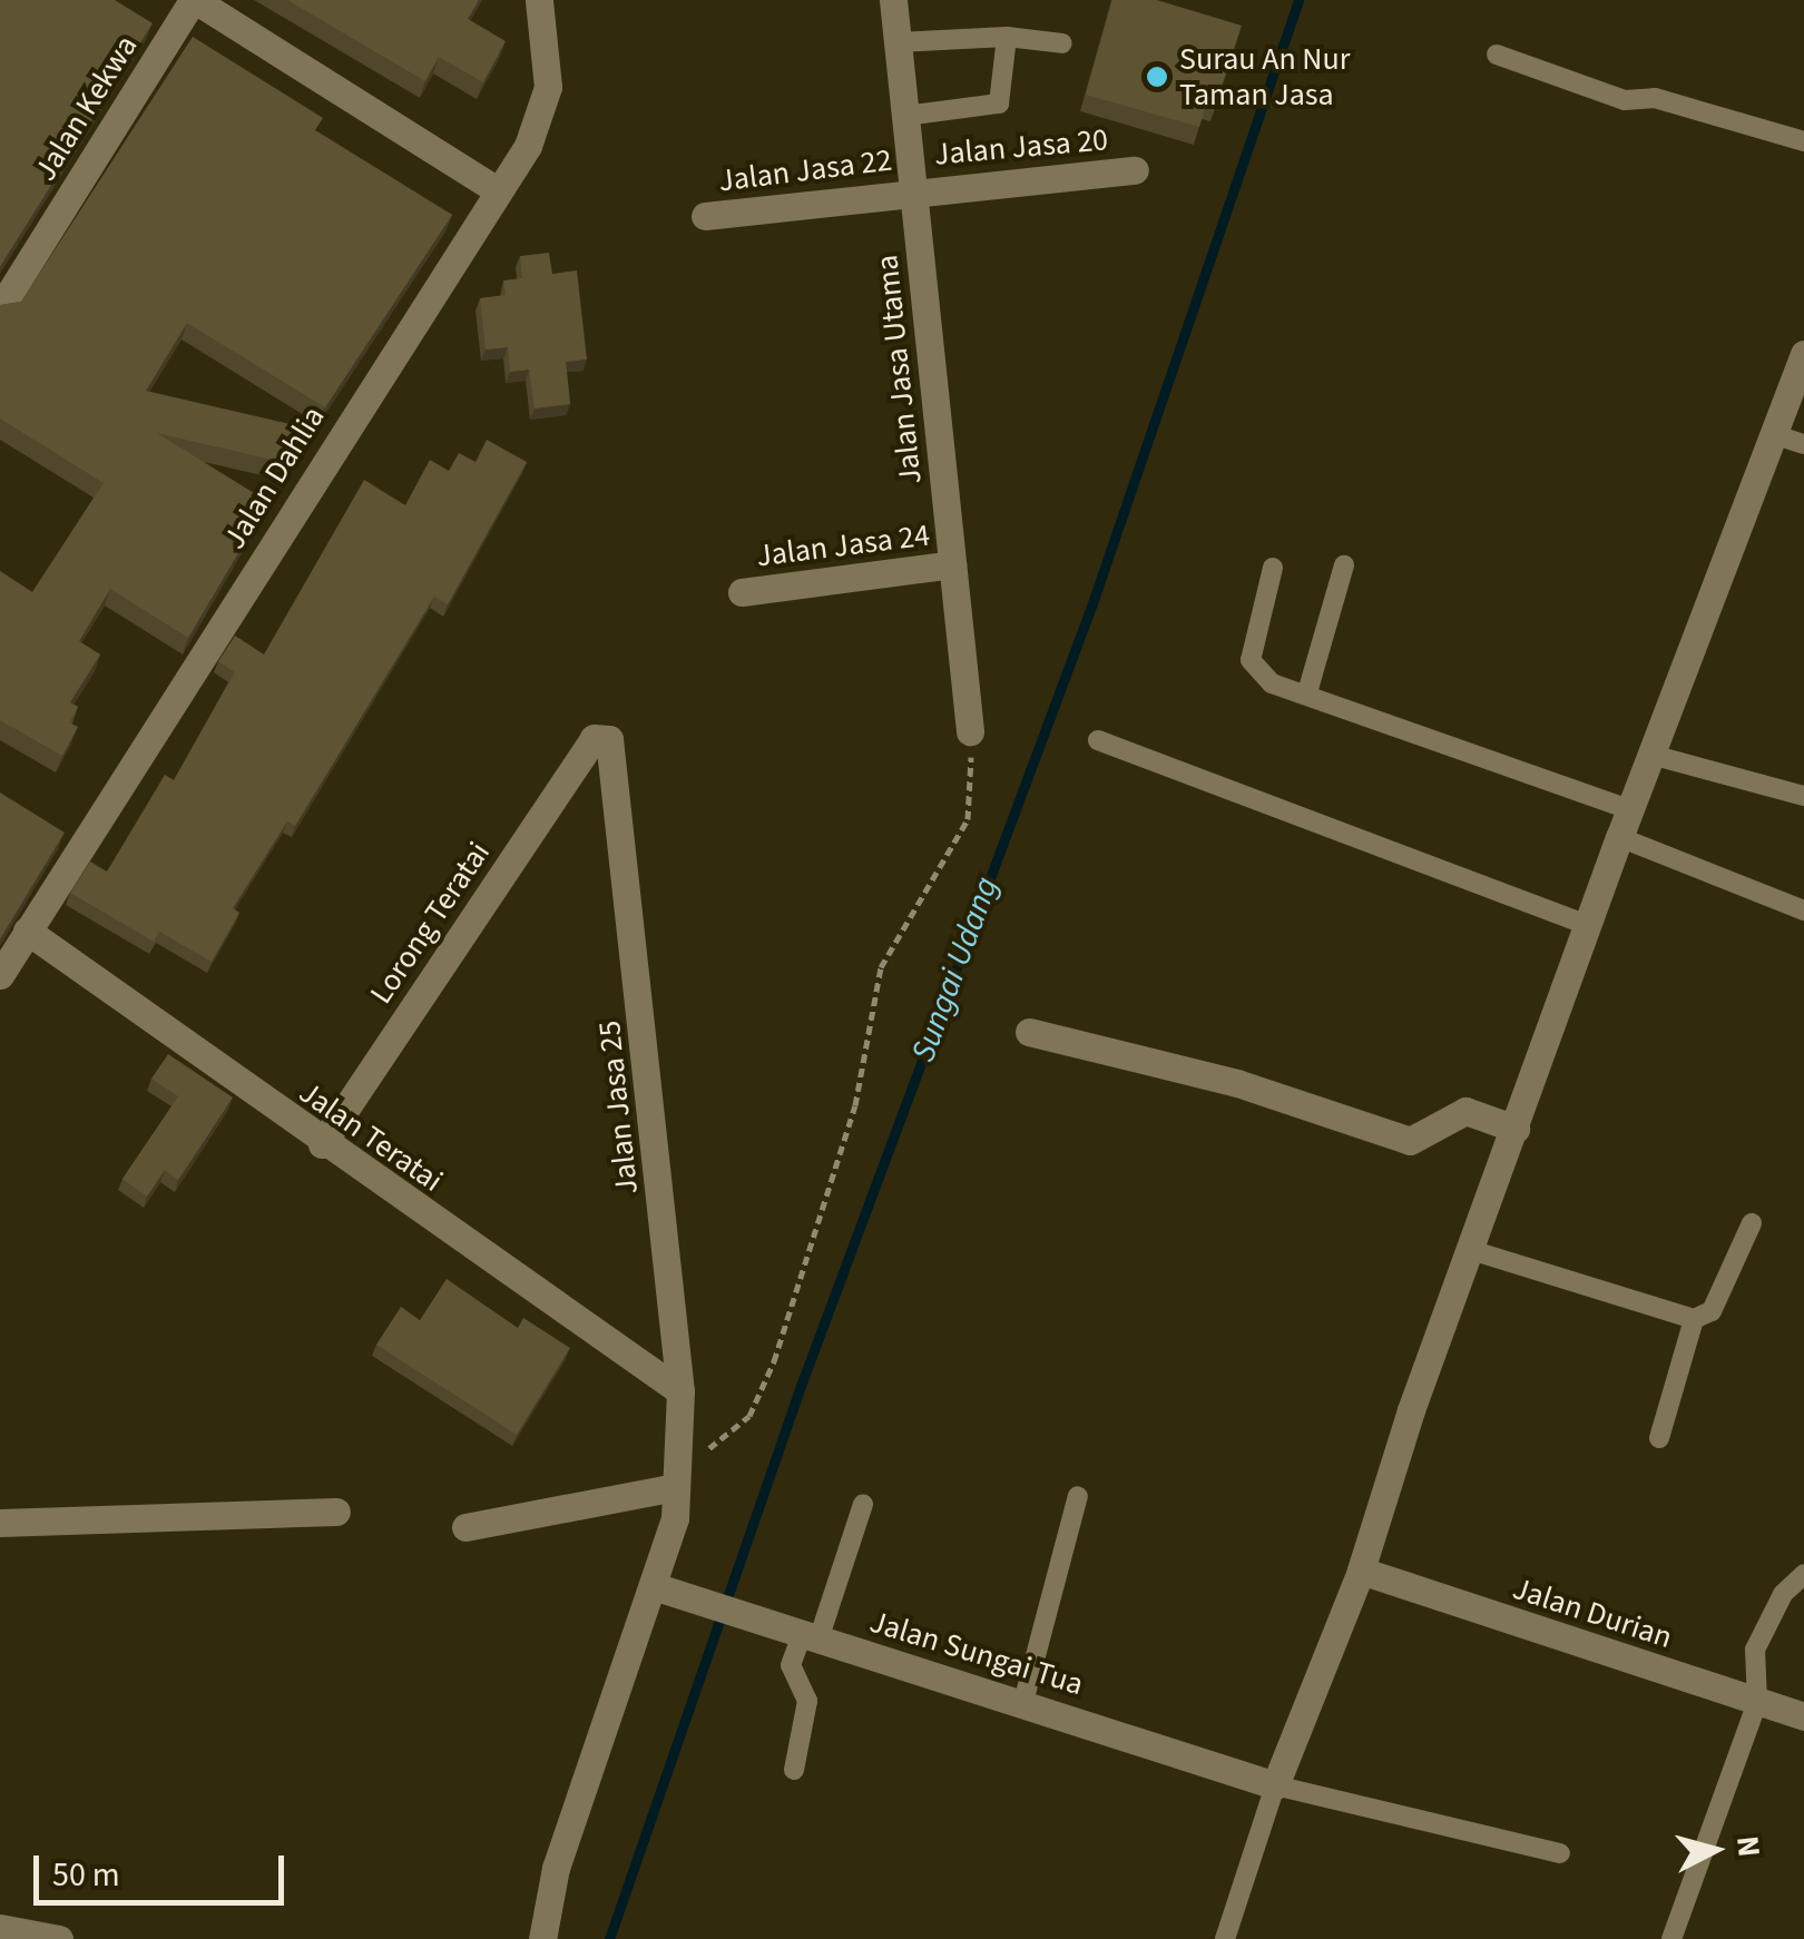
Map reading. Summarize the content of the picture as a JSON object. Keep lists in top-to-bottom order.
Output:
{
  "streets": {
    "street": [
      "Jalan Kekwa",
      "Jalan Jasa 20",
      "Jalan Jasa 22",
      "Jalan Jasa Utama",
      "Jalan Dahlia",
      "Jalan Jasa 24",
      "Lorong Teratai",
      "Jalan Jasa 25",
      "Jalan Teratai",
      "Jalan Durian",
      "Jalan Sungai Tua"
    ]
  },
  "crossings": [
    ["Jalan Jasa 20", "Jalan Jasa 22"],
    ["Jalan Jasa 20", "Jalan Jasa Utama"],
    ["Jalan Jasa 22", "Jalan Jasa Utama"],
    ["Jalan Jasa Utama", "Jalan Jasa 24"],
    ["Jalan Dahlia", "Jalan Teratai"],
    ["Lorong Teratai", "Jalan Jasa 25"],
    ["Lorong Teratai", "Jalan Teratai"],
    ["Jalan Jasa 25", "Jalan Teratai"],
    ["Jalan Jasa 25", "Jalan Sungai Tua"]
  ],
  "water": ["Sungai Udang"],
  "places": ["Surau An Nur Taman Jasa"],
  "scale_bar": "50 m",
  "north": "right"
}
